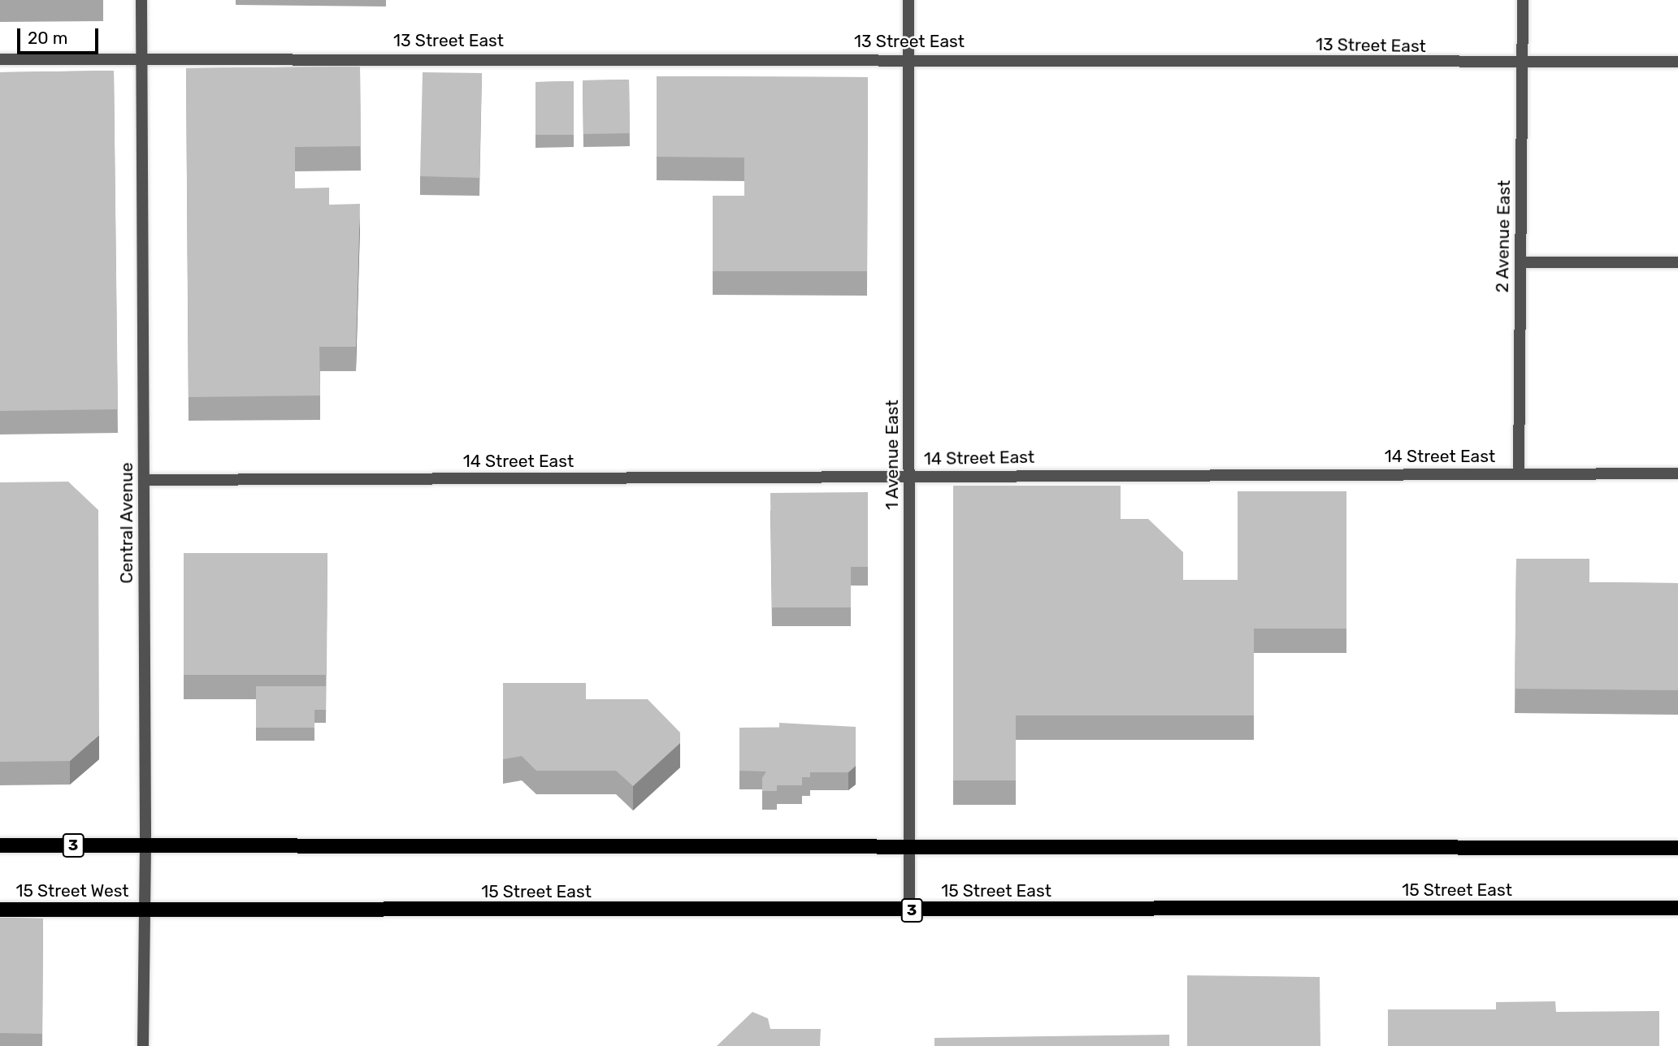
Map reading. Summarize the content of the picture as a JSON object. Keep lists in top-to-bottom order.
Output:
{
  "streets": {
    "main road": ["3", "15 Street East", "15 Street West"],
    "street": [
      "13 Street East",
      "2 Avenue East",
      "1 Avenue East",
      "14 Street East",
      "Central Avenue"
    ]
  },
  "crossings": [
    ["13 Street East", "2 Avenue East"],
    ["13 Street East", "1 Avenue East"],
    ["13 Street East", "Central Avenue"],
    ["2 Avenue East", "14 Street East"],
    ["1 Avenue East", "14 Street East"],
    ["1 Avenue East", "3"],
    ["1 Avenue East", "15 Street East"],
    ["14 Street East", "Central Avenue"],
    ["Central Avenue", "3"],
    ["Central Avenue", "15 Street East"],
    ["Central Avenue", "15 Street West"],
    ["15 Street East", "15 Street West"]
  ],
  "scale_bar": "20 m"
}
